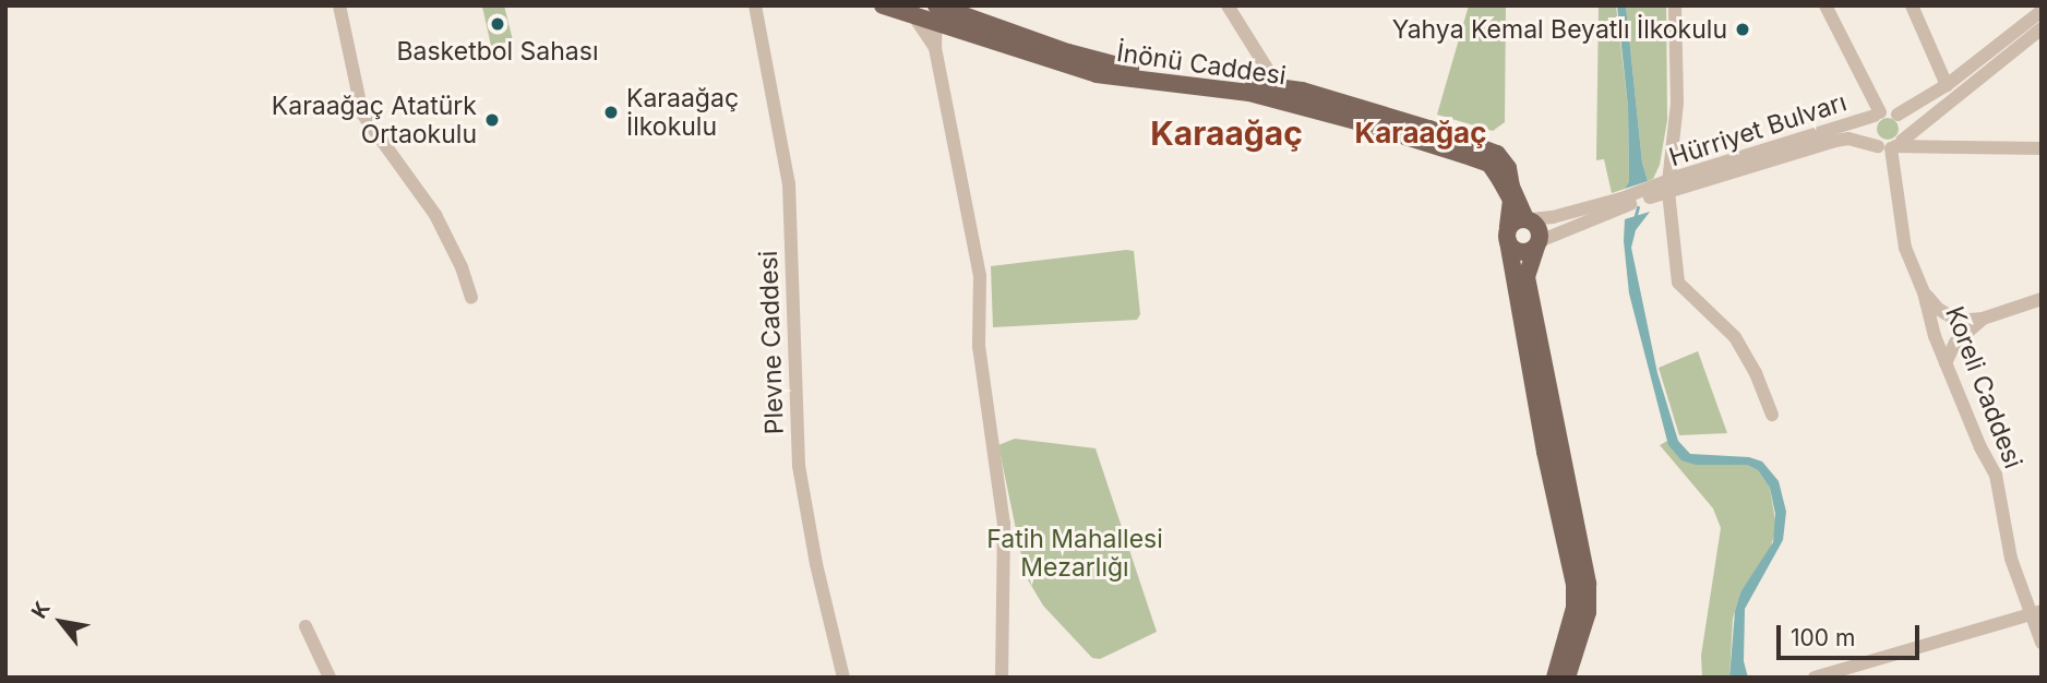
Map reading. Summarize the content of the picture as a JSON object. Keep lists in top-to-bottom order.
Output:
{
  "streets": {
    "main road": ["İnönü Caddesi"],
    "street": ["Hürriyet Bulvarı", "Plevne Caddesi", "Koreli Caddesi"]
  },
  "crossings": [
    ["Hürriyet Bulvarı", "Koreli Caddesi"]
  ],
  "districts": ["Karaağaç", "Karaağaç"],
  "parks": ["Fatih Mahallesi Mezarlığı"],
  "places": [
    "Basketbol Sahası",
    "Yahya Kemal Beyatlı İlkokulu",
    "Karaağaç İlkokulu",
    "Karaağaç Atatürk Ortaokulu"
  ],
  "scale_bar": "100 m",
  "north": "top left"
}
